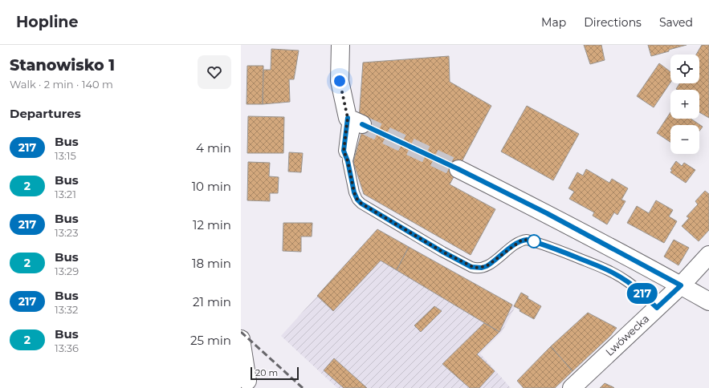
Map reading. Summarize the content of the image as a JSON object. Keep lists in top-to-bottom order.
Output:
{
  "streets": {
    "street": ["Lwówecka"]
  },
  "lines": ["bus line 217"],
  "scale_bar": "20 m",
  "page": {
    "header": "Hopline",
    "nav": ["Map", "Directions", "Saved"],
    "heading": [
      ["Stanowisko 1", "Walk · 2 min · 140 m"],
      "Departures"
    ],
    "on_map": "217",
    "map_buttons": ["+", "−"],
    "list": [
      {
        "mark": "217",
        "name": "Bus",
        "note": "13:15",
        "value": "4 min"
      },
      {
        "mark": "2",
        "name": "Bus",
        "note": "13:21",
        "value": "10 min"
      },
      {
        "mark": "217",
        "name": "Bus",
        "note": "13:23",
        "value": "12 min"
      },
      {
        "mark": "2",
        "name": "Bus",
        "note": "13:29",
        "value": "18 min"
      },
      {
        "mark": "217",
        "name": "Bus",
        "note": "13:32",
        "value": "21 min"
      },
      {
        "mark": "2",
        "name": "Bus",
        "note": "13:36",
        "value": "25 min"
      }
    ],
    "scale": "20 m"
  }
}
